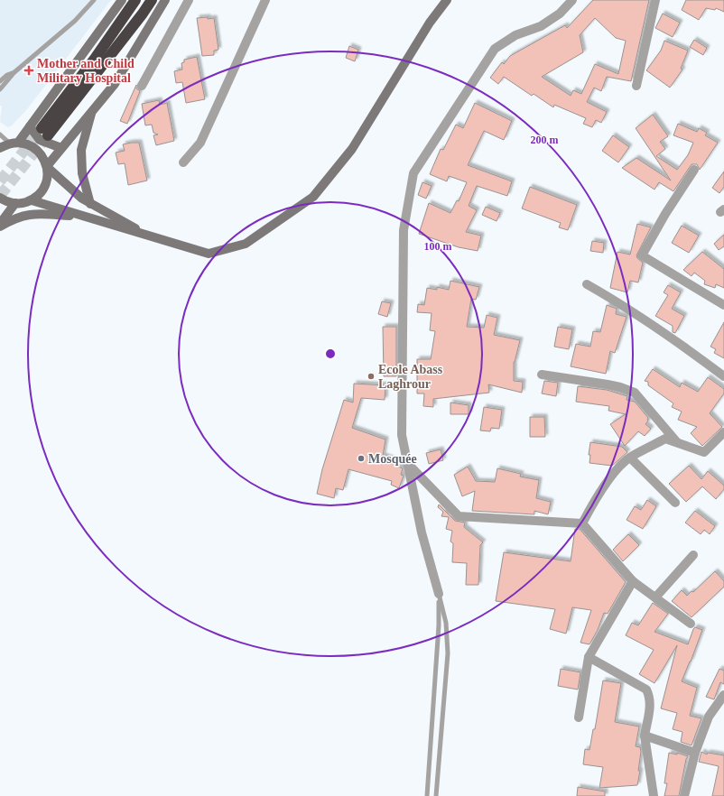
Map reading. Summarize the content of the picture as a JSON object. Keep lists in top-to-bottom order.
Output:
{
  "places": {
    "health": ["Mother and Child Military Hospital"],
    "other": ["Ecole Abass Laghrour", "Mosquée"]
  },
  "rings": ["200 m", "100 m"]
}
